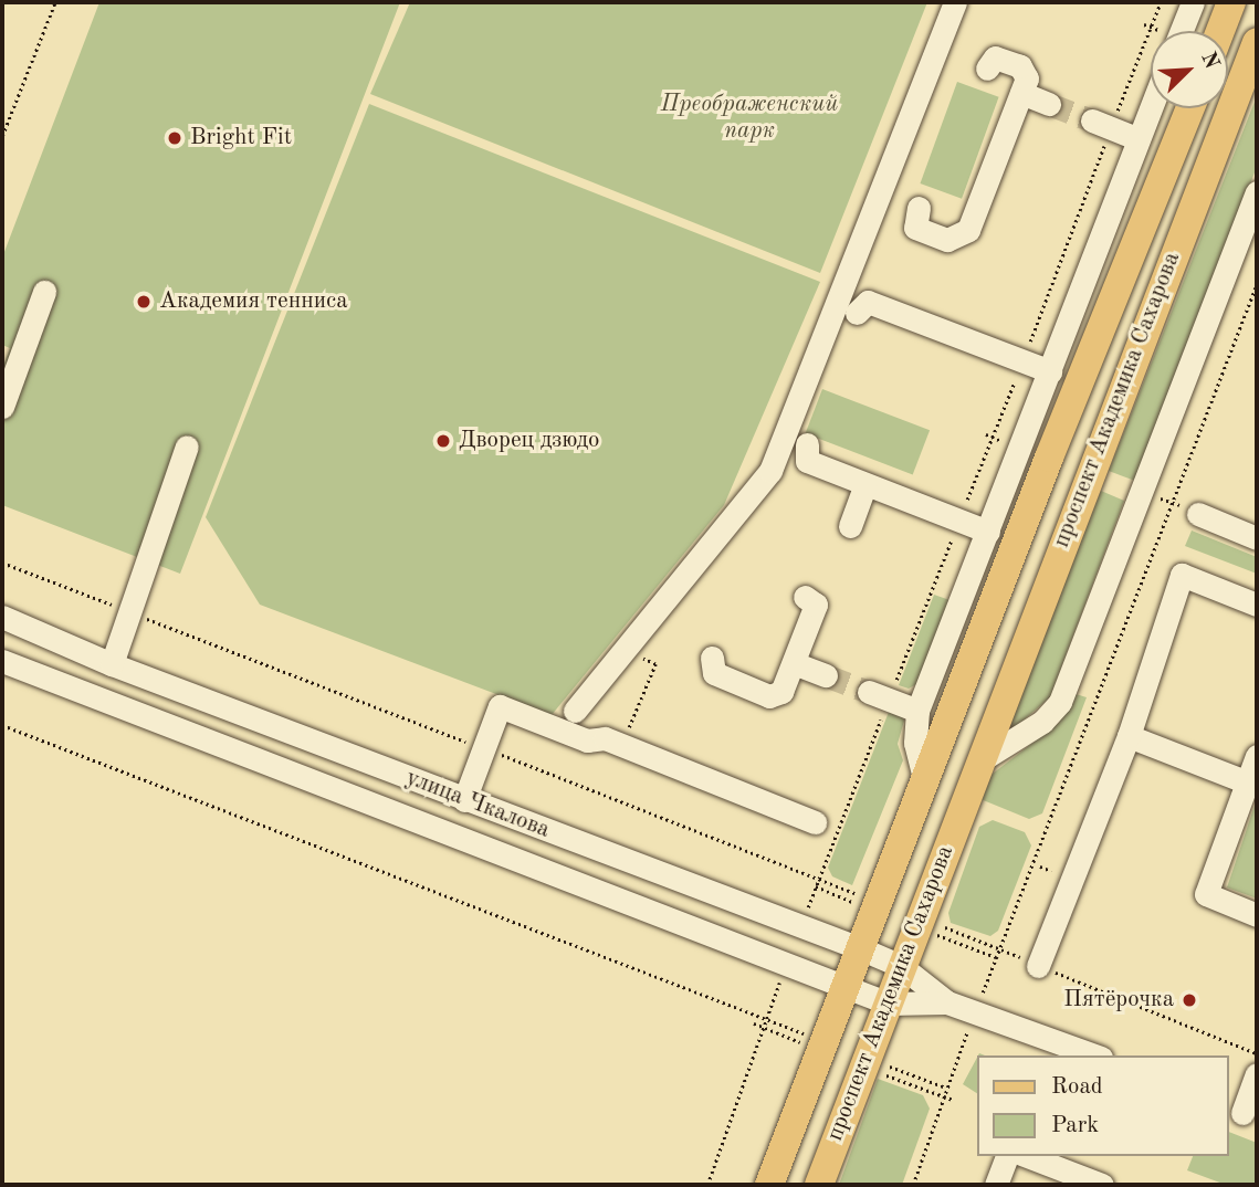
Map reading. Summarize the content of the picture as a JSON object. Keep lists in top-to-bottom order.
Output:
{
  "streets": {
    "main road": ["проспект Академика Сахарова"],
    "street": ["улица Чкалова"]
  },
  "crossings": [
    ["проспект Академика Сахарова", "улица Чкалова"]
  ],
  "parks": ["Преображенский парк"],
  "places": [
    "Bright Fit",
    "Академия тенниса",
    "Дворец дзюдо",
    "Пятёрочка"
  ],
  "legend": ["Road", "Park"],
  "north": "top right"
}
